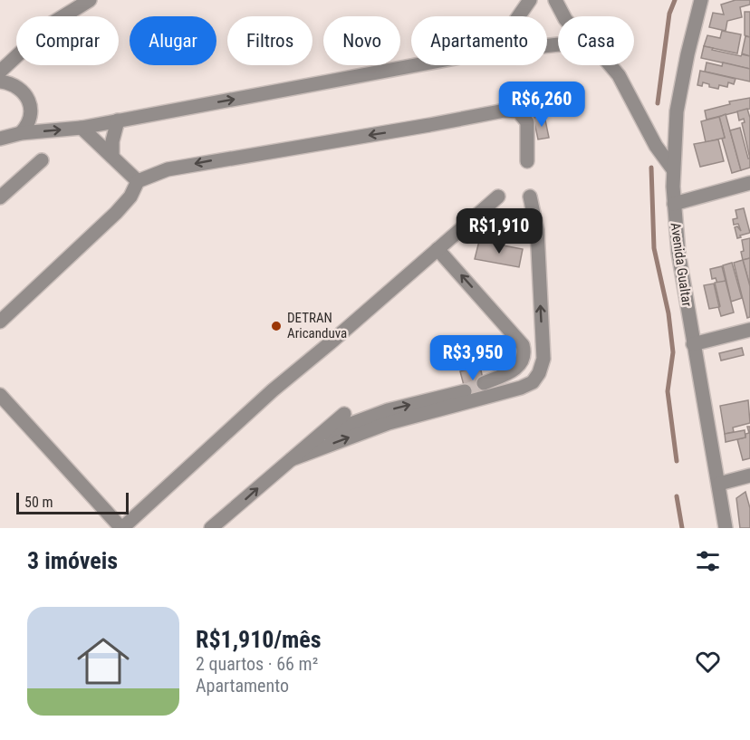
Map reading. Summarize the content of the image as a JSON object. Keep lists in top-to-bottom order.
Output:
{
  "streets": {
    "street": ["Avenida Gualtar"]
  },
  "places": ["DETRAN Aricanduva"],
  "scale_bar": "50 m",
  "page": {
    "chip": [
      "Comprar",
      "Alugar",
      "Filtros",
      "Novo",
      "Apartamento",
      "Casa"
    ],
    "price": ["R$6,260", "R$1,910", "R$3,950"],
    "scale": "50 m",
    "heading": "3 imóveis",
    "list": [
      {
        "name": "R$1,910/mês",
        "note": "2 quartos · 66 m² · Apartamento"
      }
    ]
  }
}
